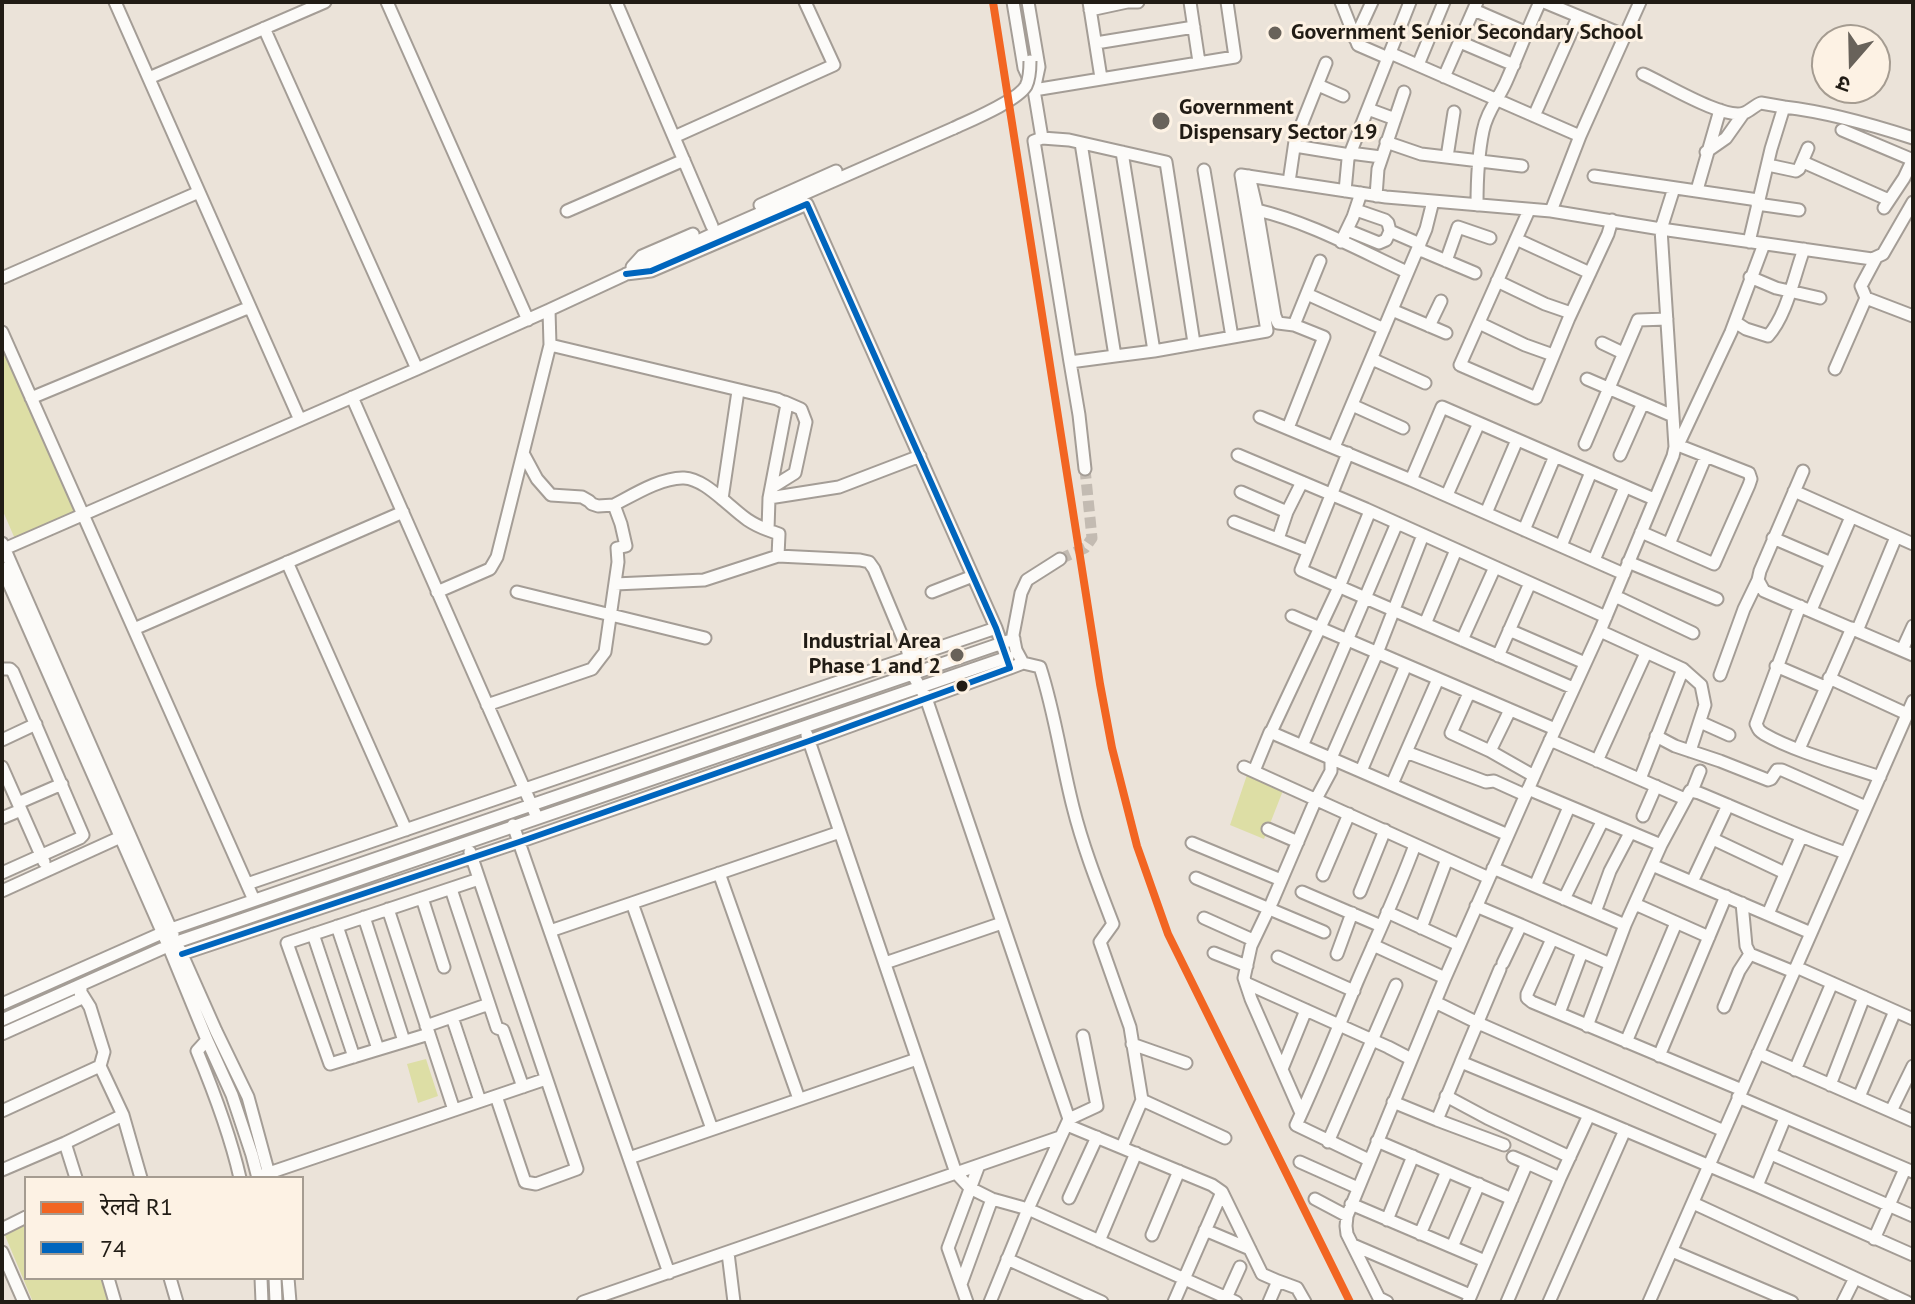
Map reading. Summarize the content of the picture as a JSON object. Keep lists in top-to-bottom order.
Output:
{
  "places": ["Government Senior Secondary School", "Government Dispensary Sector 19", "Industrial Area Phase 1 and 2"],
  "lines": ["rail line R1", "transit line 74"],
  "legend": ["रेलवे R1", "74"],
  "north": "bottom"
}
